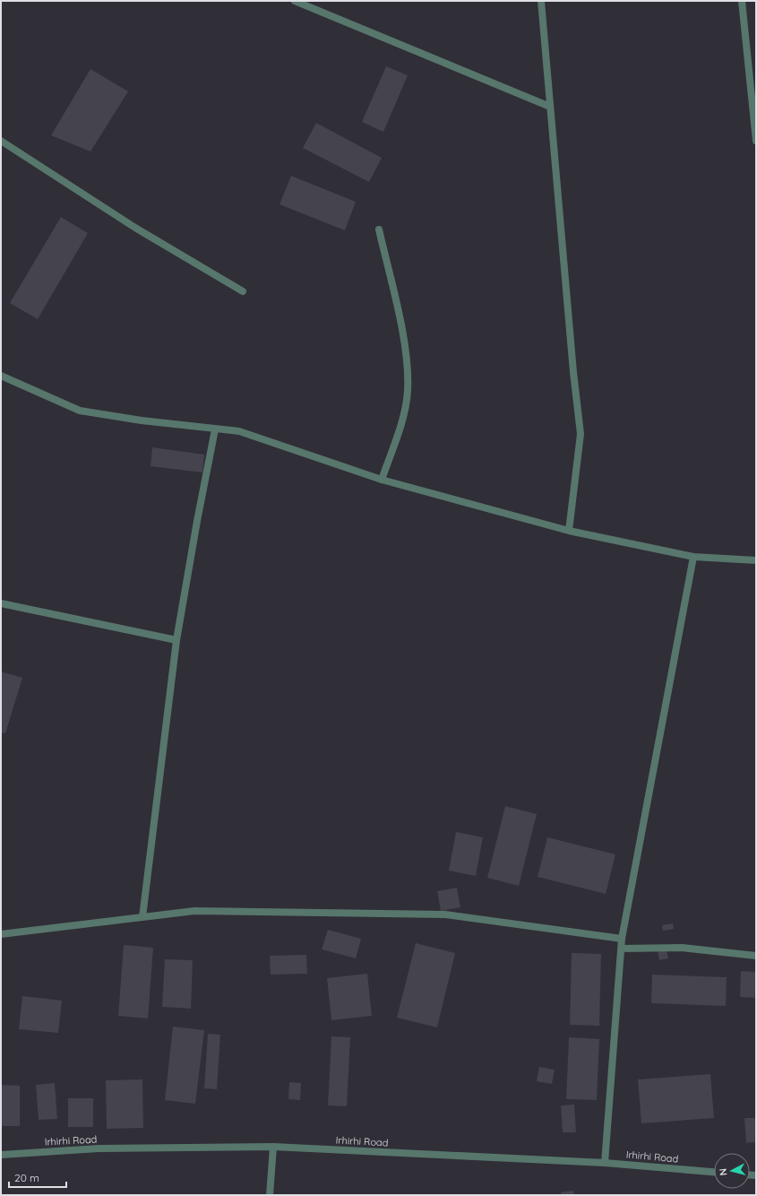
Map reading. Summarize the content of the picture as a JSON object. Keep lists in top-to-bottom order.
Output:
{
  "streets": {
    "street": ["Irhirhi Road"]
  },
  "scale_bar": "20 m",
  "north": "left"
}
